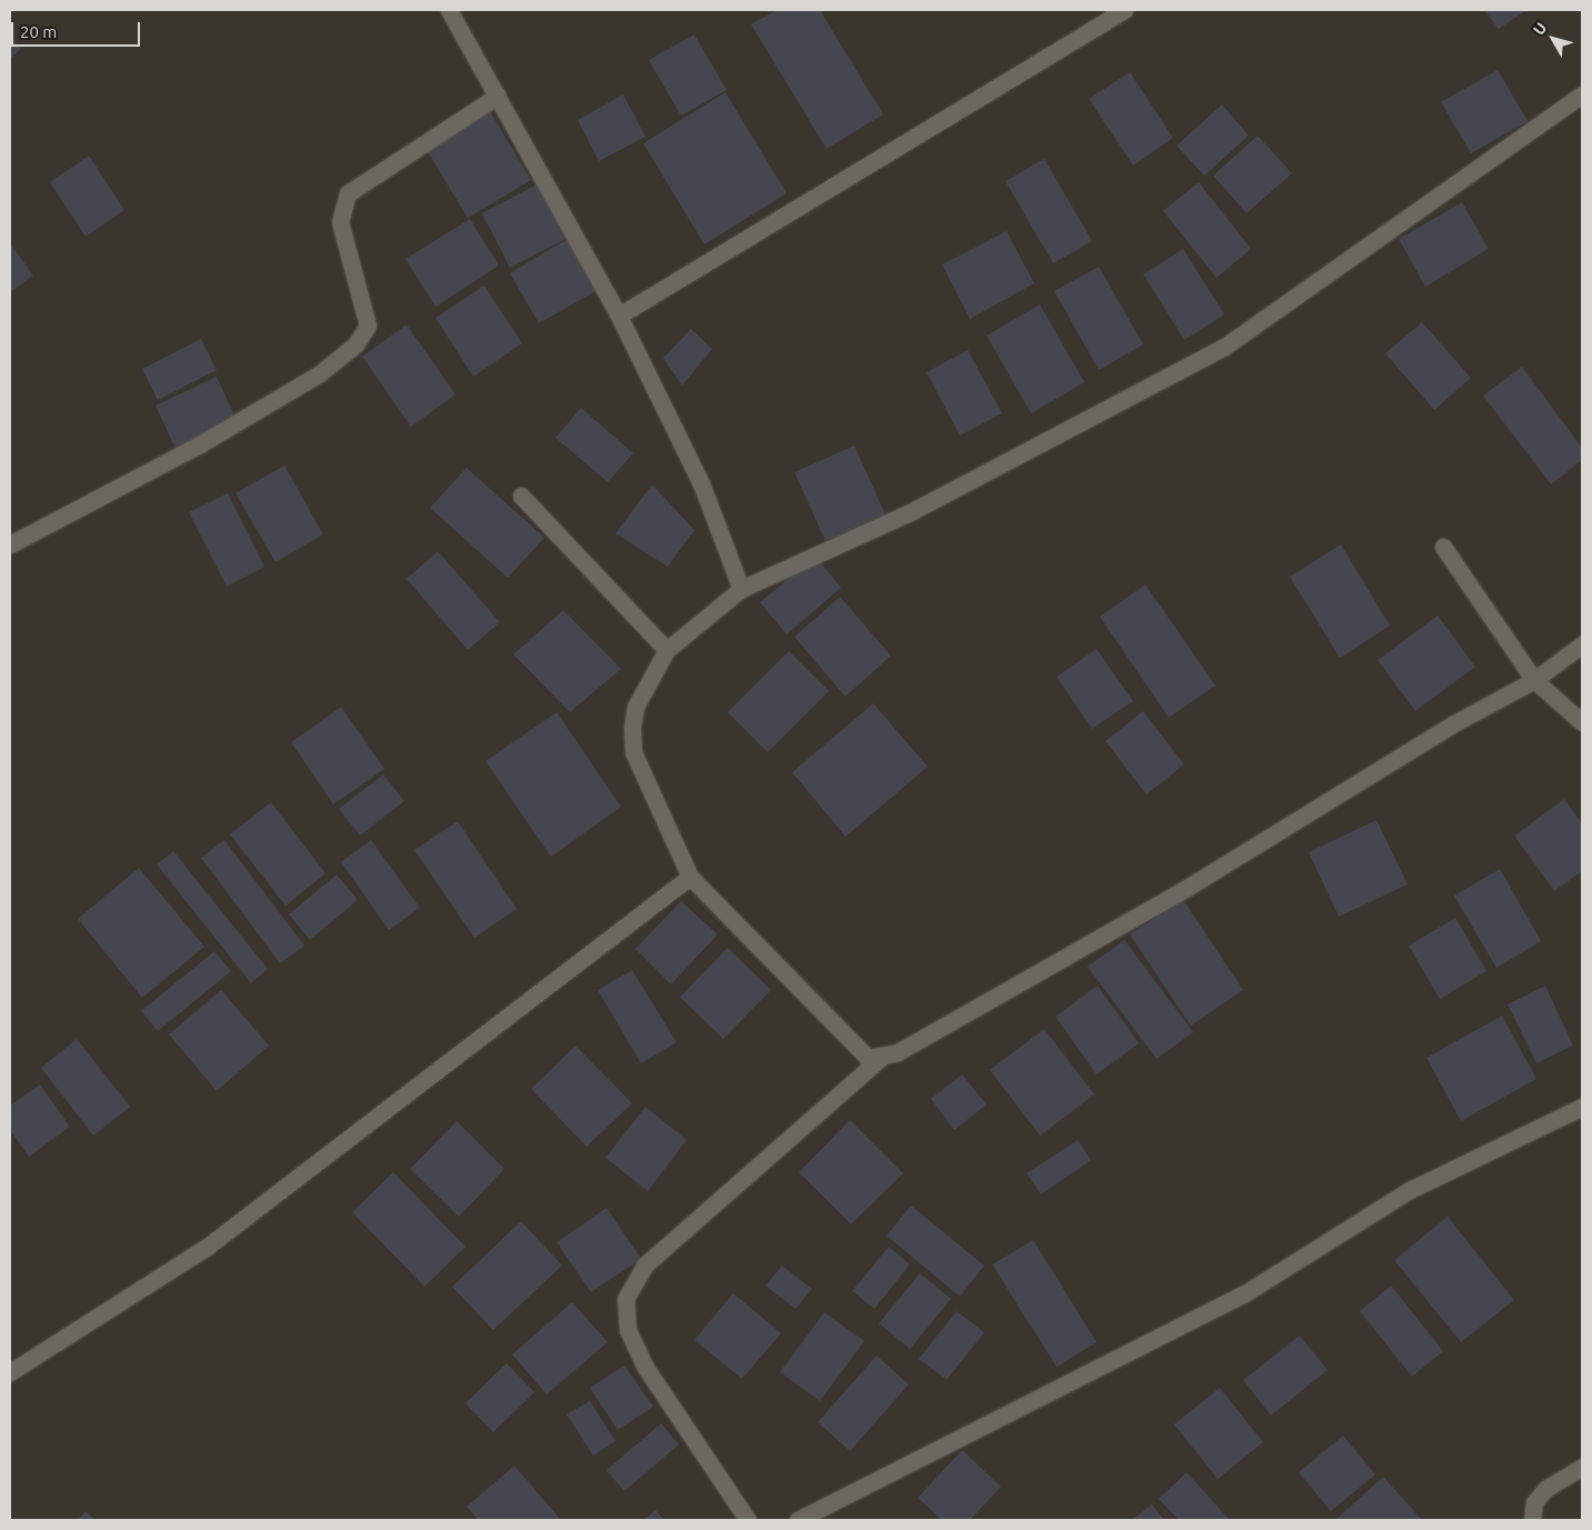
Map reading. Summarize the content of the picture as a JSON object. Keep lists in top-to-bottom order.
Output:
{
  "scale_bar": "20 m",
  "north": "top left"
}
